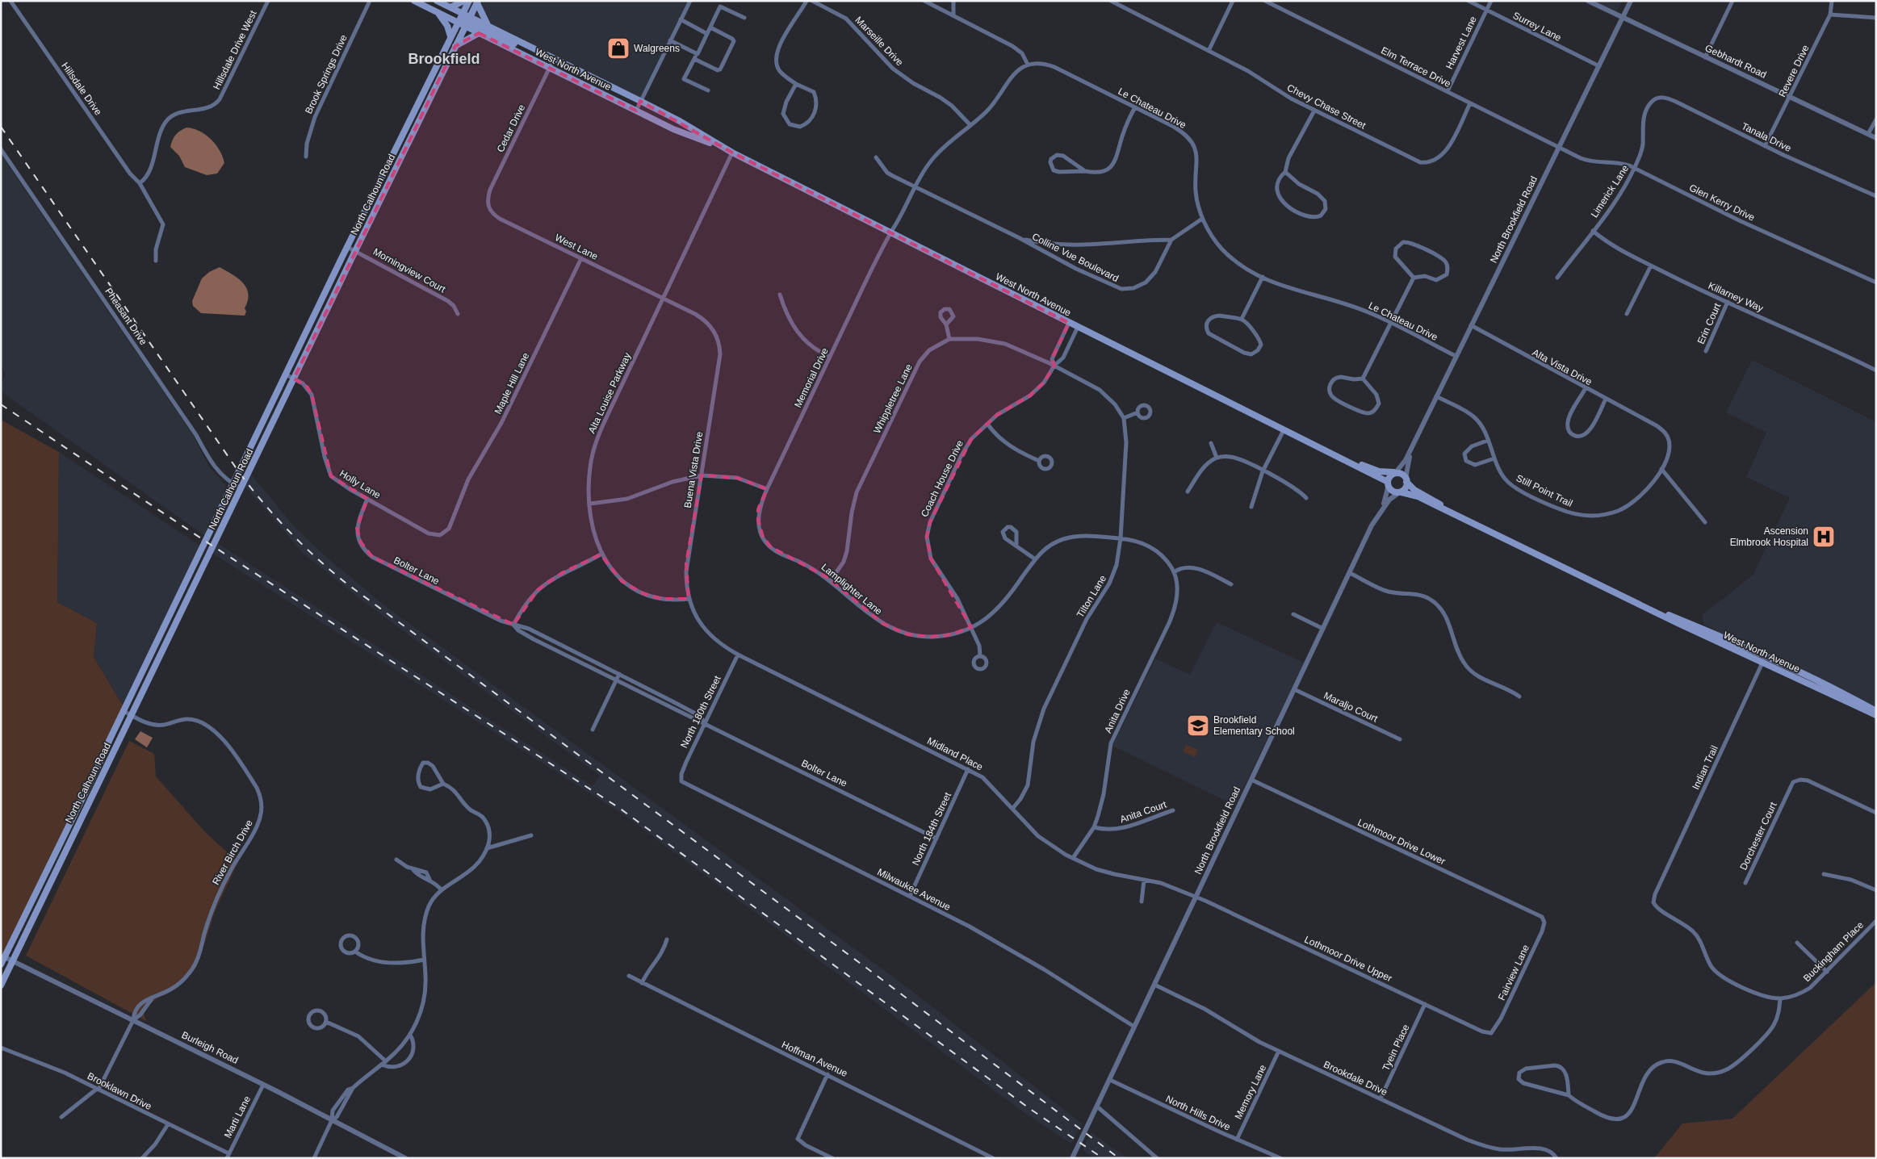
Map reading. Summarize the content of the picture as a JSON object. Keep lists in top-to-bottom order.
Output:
{
  "streets": {
    "main road": ["West North Avenue", "North Calhoun Road"],
    "street": [
      "Surrey Lane",
      "Marseille Drive",
      "Harvest Lane",
      "Hillsdale Drive West",
      "Gebhardt Road",
      "Elm Terrace Drive",
      "Revere Drive",
      "Brook Springs Drive",
      "Hillsdale Drive",
      "Chevy Chase Street",
      "Le Chateau Drive",
      "Cedar Drive",
      "Tanala Drive",
      "Limerick Lane",
      "Glen Kerry Drive",
      "North Brookfield Road",
      "West Lane",
      "Colline Vue Boulevard",
      "Morningview Court",
      "Killarney Way",
      "Pheasant Drive",
      "Erin Court",
      "Alta Vista Drive",
      "Memorial Drive",
      "Maple Hill Lane",
      "Alta Louise Parkway",
      "Whippletree Lane",
      "Buena Vista Drive",
      "Coach House Drive",
      "Holly Lane",
      "Still Point Trail",
      "Bolter Lane",
      "Lamplighter Lane",
      "Tilton Lane",
      "Maraljo Court",
      "Anita Drive",
      "North 180th Street",
      "Midland Place",
      "Indian Trail",
      "Anita Court",
      "North 184th Street",
      "Dorchester Court",
      "Lothmoor Drive Lower",
      "River Birch Drive",
      "Milwaukee Avenue",
      "Buckingham Place",
      "Lothmoor Drive Upper",
      "Fairview Lane",
      "Burleigh Road",
      "Tyein Place",
      "Hoffman Avenue",
      "Brookdale Drive",
      "Brooklawn Drive",
      "Memory Lane",
      "North Hills Drive",
      "Marti Lane"
    ]
  },
  "crossings": [
    ["Surrey Lane", "Harvest Lane"],
    ["Surrey Lane", "North Brookfield Road"],
    ["Harvest Lane", "Elm Terrace Drive"],
    ["Hillsdale Drive West", "Hillsdale Drive"],
    ["Gebhardt Road", "Revere Drive"],
    ["Gebhardt Road", "North Brookfield Road"],
    ["Elm Terrace Drive", "Chevy Chase Street"],
    ["Elm Terrace Drive", "Glen Kerry Drive"],
    ["Elm Terrace Drive", "North Brookfield Road"],
    ["West North Avenue", "Cedar Drive"],
    ["West North Avenue", "North Calhoun Road"],
    ["West North Avenue", "North Brookfield Road"],
    ["West North Avenue", "Memorial Drive"],
    ["West North Avenue", "Alta Louise Parkway"],
    ["West North Avenue", "Coach House Drive"],
    ["West North Avenue", "Indian Trail"],
    ["Revere Drive", "Tanala Drive"],
    ["Le Chateau Drive", "North Brookfield Road"],
    ["Le Chateau Drive", "Colline Vue Boulevard"],
    ["Cedar Drive", "West Lane"],
    ["Tanala Drive", "Limerick Lane"],
    ["Limerick Lane", "Glen Kerry Drive"],
    ["Limerick Lane", "Killarney Way"],
    ["North Calhoun Road", "Morningview Court"],
    ["North Calhoun Road", "Pheasant Drive"],
    ["North Calhoun Road", "Holly Lane"],
    ["North Calhoun Road", "River Birch Drive"],
    ["North Calhoun Road", "Burleigh Road"],
    ["Glen Kerry Drive", "North Brookfield Road"],
    ["North Brookfield Road", "Alta Vista Drive"],
    ["North Brookfield Road", "Still Point Trail"],
    ["North Brookfield Road", "Maraljo Court"],
    ["North Brookfield Road", "Midland Place"],
    ["North Brookfield Road", "Lothmoor Drive Lower"],
    ["North Brookfield Road", "Milwaukee Avenue"],
    ["North Brookfield Road", "Lothmoor Drive Upper"],
    ["North Brookfield Road", "Brookdale Drive"],
    ["North Brookfield Road", "North Hills Drive"],
    ["West Lane", "Maple Hill Lane"],
    ["West Lane", "Alta Louise Parkway"],
    ["West Lane", "Buena Vista Drive"],
    ["Killarney Way", "Erin Court"],
    ["Alta Vista Drive", "Still Point Trail"],
    ["Memorial Drive", "Lamplighter Lane"],
    ["Maple Hill Lane", "Holly Lane"],
    ["Alta Louise Parkway", "Buena Vista Drive"],
    ["Whippletree Lane", "Lamplighter Lane"],
    ["Buena Vista Drive", "North 180th Street"],
    ["Buena Vista Drive", "Midland Place"],
    ["Coach House Drive", "Lamplighter Lane"],
    ["Coach House Drive", "Tilton Lane"],
    ["Holly Lane", "Bolter Lane"],
    ["Bolter Lane", "North 180th Street"],
    ["Bolter Lane", "North 184th Street"],
    ["Lamplighter Lane", "Tilton Lane"],
    ["Tilton Lane", "Midland Place"],
    ["Anita Drive", "Midland Place"],
    ["Anita Drive", "Anita Court"],
    ["North 180th Street", "Midland Place"],
    ["North 180th Street", "Milwaukee Avenue"],
    ["Midland Place", "North 184th Street"],
    ["Midland Place", "Lothmoor Drive Upper"],
    ["Indian Trail", "Buckingham Place"],
    ["North 184th Street", "Milwaukee Avenue"],
    ["Lothmoor Drive Lower", "Fairview Lane"],
    ["River Birch Drive", "Burleigh Road"],
    ["River Birch Drive", "Brooklawn Drive"],
    ["Lothmoor Drive Upper", "Fairview Lane"],
    ["Lothmoor Drive Upper", "Tyein Place"],
    ["Burleigh Road", "Marti Lane"],
    ["Tyein Place", "Brookdale Drive"],
    ["Brookdale Drive", "Memory Lane"],
    ["Brooklawn Drive", "Marti Lane"],
    ["Memory Lane", "North Hills Drive"]
  ],
  "districts": ["Brookfield"],
  "places": {
    "shop": ["Walgreens"],
    "hospital": ["Ascension Elmbrook Hospital"],
    "school or university": ["Brookfield Elementary School"]
  }
}
